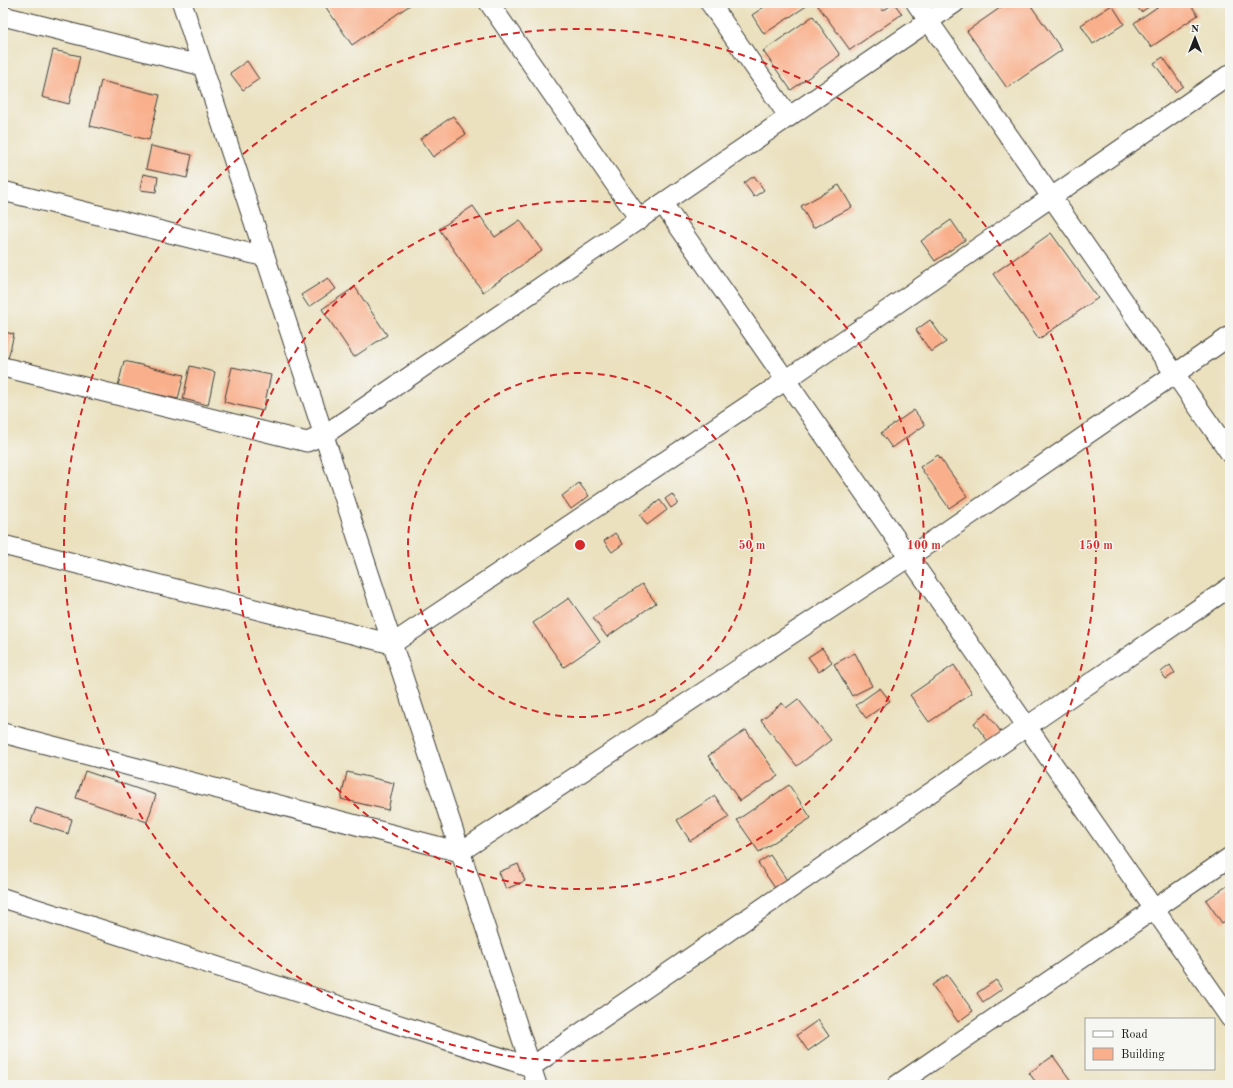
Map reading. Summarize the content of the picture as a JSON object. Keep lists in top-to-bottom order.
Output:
{
  "legend": ["Road", "Building"],
  "north": "top",
  "rings": ["50 m", "100 m", "150 m"]
}
